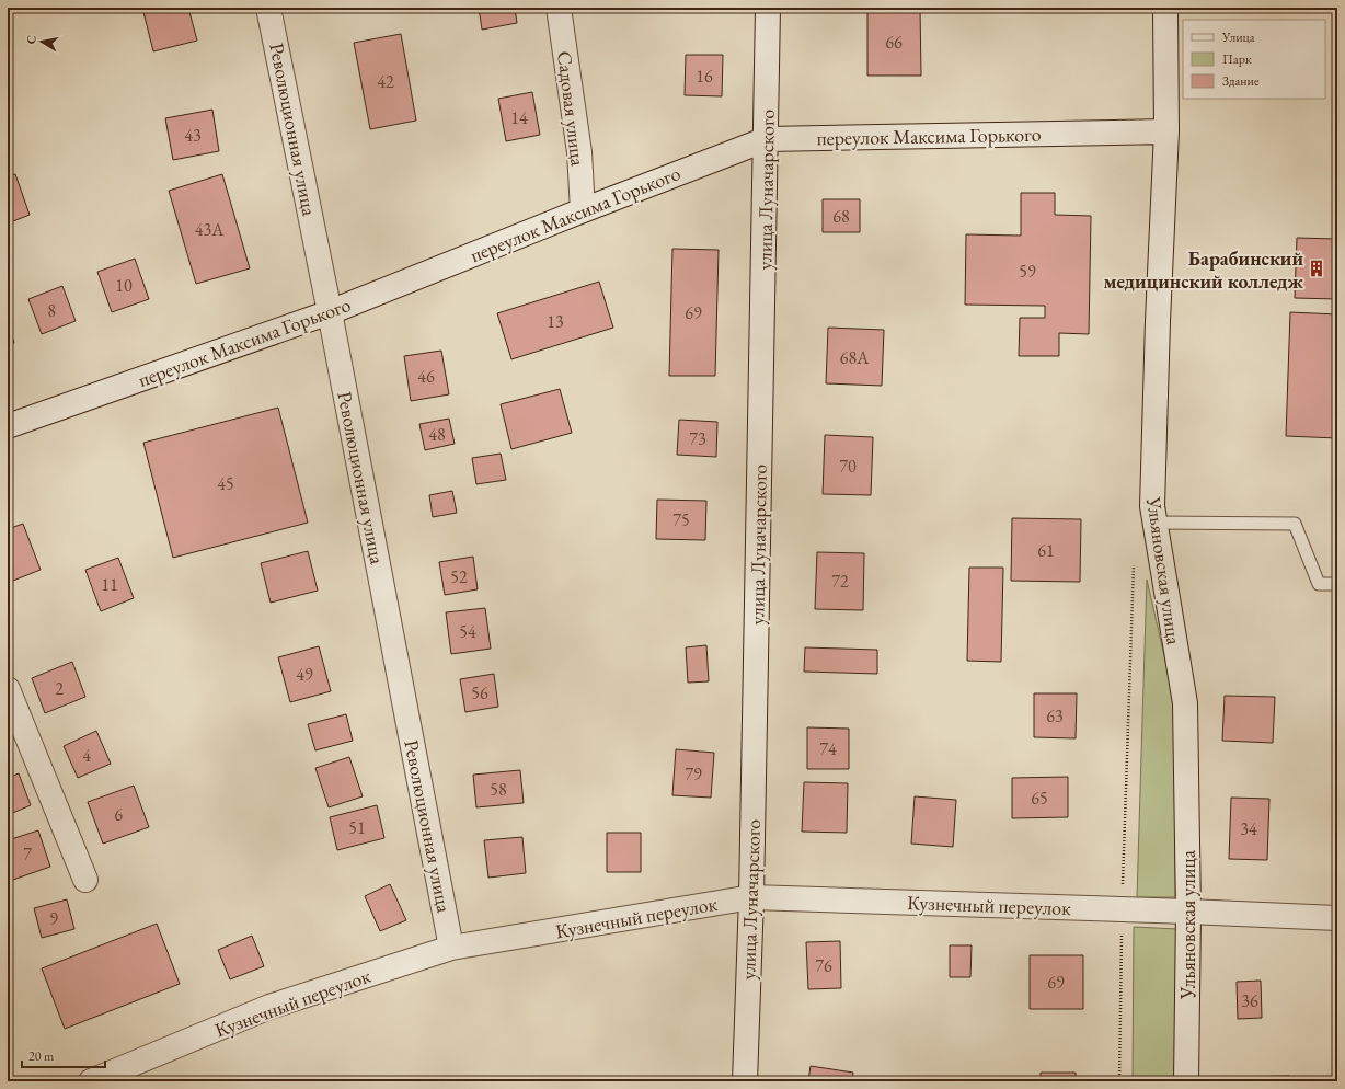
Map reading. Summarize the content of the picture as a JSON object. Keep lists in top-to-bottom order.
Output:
{
  "streets": {
    "street": [
      "Садовая улица",
      "Революционная улица",
      "переулок Максима Горького",
      "улица Луначарского",
      "Ульяновская улица",
      "Кузнечный переулок"
    ]
  },
  "crossings": [
    ["Садовая улица", "переулок Максима Горького"],
    ["Революционная улица", "переулок Максима Горького"],
    ["Революционная улица", "Кузнечный переулок"],
    ["переулок Максима Горького", "улица Луначарского"],
    ["переулок Максима Горького", "Ульяновская улица"],
    ["улица Луначарского", "Кузнечный переулок"],
    ["Ульяновская улица", "Кузнечный переулок"]
  ],
  "places": {
    "building": ["Барабинский медицинский колледж"]
  },
  "house_numbers": [
    "66",
    "16",
    "42",
    "14",
    "43",
    "68",
    "43А",
    "59",
    "10",
    "8",
    "69",
    "13",
    "68А",
    "46",
    "48",
    "73",
    "70",
    "45",
    "75",
    "61",
    "52",
    "72",
    "11",
    "54",
    "49",
    "2",
    "56",
    "63",
    "74",
    "4",
    "79",
    "58",
    "65",
    "6",
    "51",
    "34",
    "7",
    "9",
    "76",
    "69",
    "36"
  ],
  "legend": ["Улица", "Парк", "Здание"],
  "scale_bar": "20 m",
  "north": "left"
}
